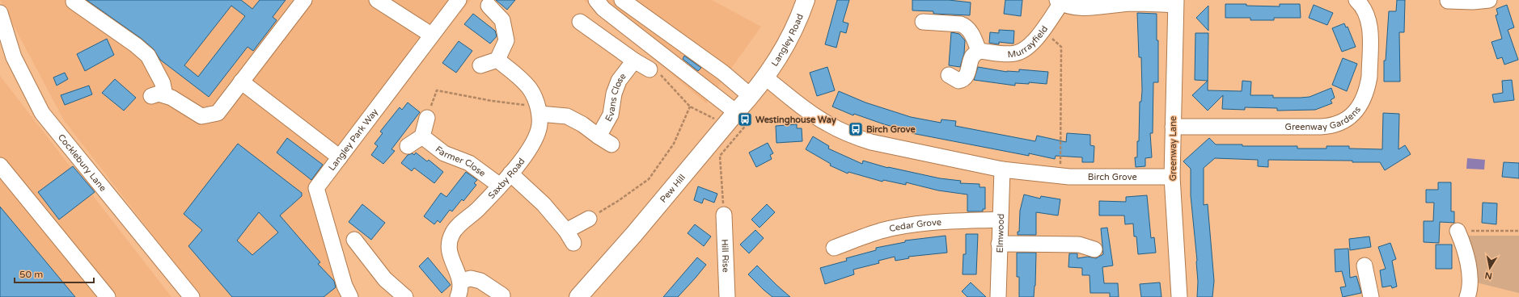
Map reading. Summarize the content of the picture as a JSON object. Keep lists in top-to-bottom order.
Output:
{
  "streets": {
    "main road": ["Langley Road", "Pew Hill"],
    "street": [
      "Murrayfield",
      "Evans Close",
      "Greenway Gardens",
      "Langley Park Way",
      "Greenway Lane",
      "Farmer Close",
      "Cocklebury Lane",
      "Birch Grove",
      "Saxby Road",
      "Cedar Grove",
      "Elmwood",
      "Hill Rise"
    ]
  },
  "crossings": [
    ["Langley Road", "Birch Grove"],
    ["Langley Road", "Pew Hill"],
    ["Evans Close", "Saxby Road"],
    ["Greenway Gardens", "Greenway Lane"],
    ["Greenway Lane", "Birch Grove"],
    ["Farmer Close", "Saxby Road"],
    ["Birch Grove", "Pew Hill"],
    ["Birch Grove", "Elmwood"],
    ["Cedar Grove", "Elmwood"]
  ],
  "places": {
    "bus stop": ["Westinghouse Way", "Birch Grove"]
  },
  "scale_bar": "50 m",
  "north": "bottom"
}
